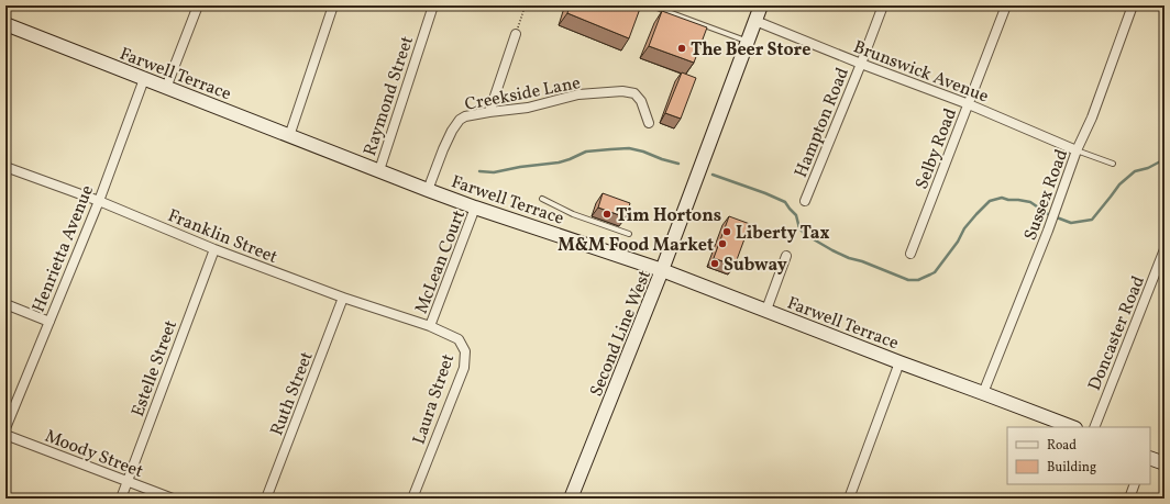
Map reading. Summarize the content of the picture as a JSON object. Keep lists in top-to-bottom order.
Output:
{
  "streets": {
    "street": [
      "Brunswick Avenue",
      "Farwell Terrace",
      "Creekside Lane",
      "Raymond Street",
      "Hampton Road",
      "Selby Road",
      "Sussex Road",
      "Franklin Street",
      "Henrietta Avenue",
      "McLean Court",
      "Second Line West",
      "Doncaster Road",
      "Estelle Street",
      "Ruth Street",
      "Laura Street",
      "Moody Street"
    ]
  },
  "crossings": [
    ["Brunswick Avenue", "Hampton Road"],
    ["Brunswick Avenue", "Selby Road"],
    ["Brunswick Avenue", "Sussex Road"],
    ["Brunswick Avenue", "Second Line West"],
    ["Farwell Terrace", "Creekside Lane"],
    ["Farwell Terrace", "Raymond Street"],
    ["Farwell Terrace", "Sussex Road"],
    ["Farwell Terrace", "Henrietta Avenue"],
    ["Farwell Terrace", "McLean Court"],
    ["Farwell Terrace", "Second Line West"],
    ["Franklin Street", "Henrietta Avenue"],
    ["Franklin Street", "McLean Court"],
    ["Franklin Street", "Estelle Street"],
    ["Franklin Street", "Ruth Street"],
    ["Franklin Street", "Laura Street"],
    ["McLean Court", "Laura Street"],
    ["Estelle Street", "Moody Street"]
  ],
  "places": [
    "The Beer Store",
    "Tim Hortons",
    "Liberty Tax",
    "M&M Food Market",
    "Subway"
  ],
  "legend": ["Road", "Building"]
}
